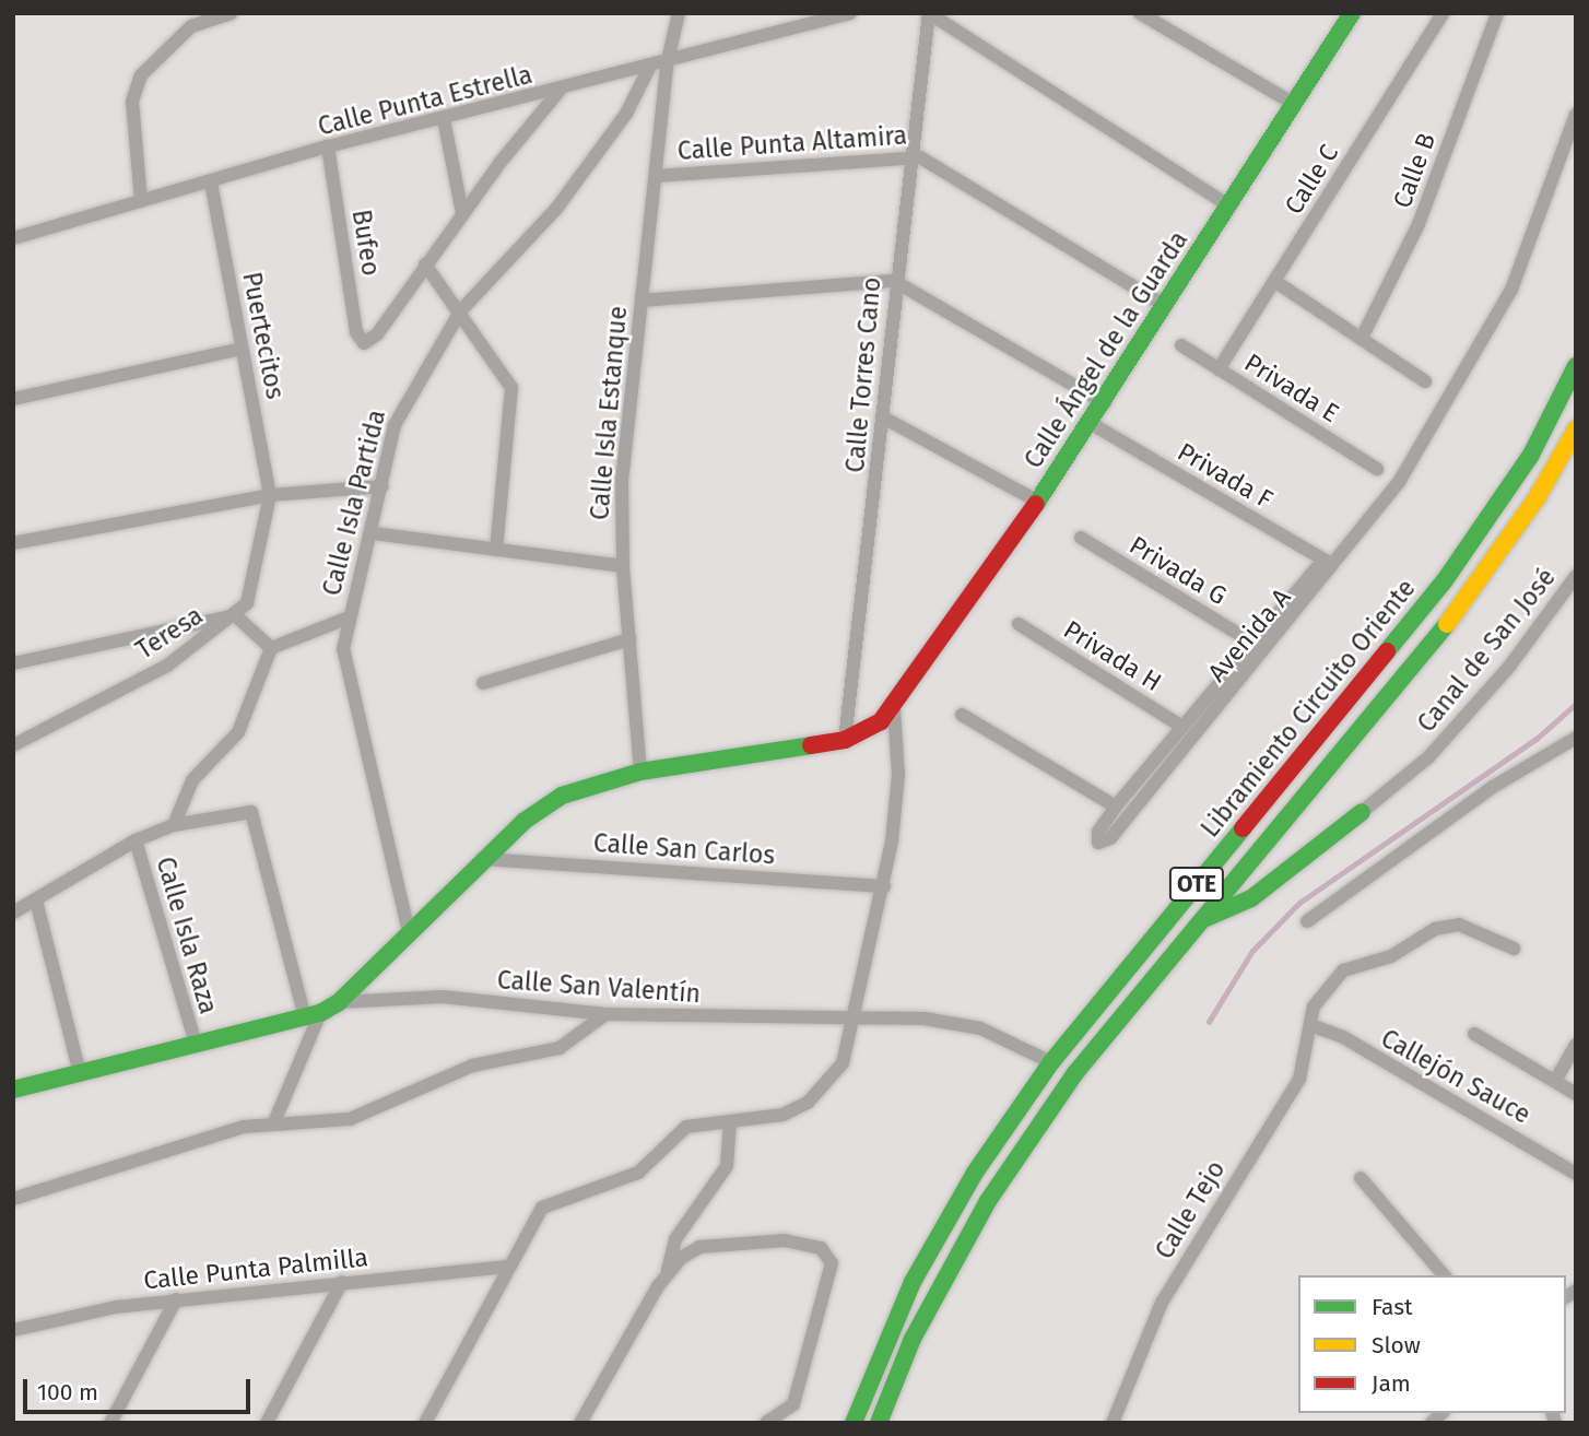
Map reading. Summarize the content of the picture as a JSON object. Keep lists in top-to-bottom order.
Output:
{
  "streets": {
    "main road": ["Calle Ángel de la Guarda", "Libramiento Circuito Oriente", "OTE"],
    "street": [
      "Calle Punta Estrella",
      "Calle Punta Altamira",
      "Calle B",
      "Calle C",
      "Bufeo",
      "Puertecitos",
      "Calle Torres Cano",
      "Privada E",
      "Calle Isla Estanque",
      "Privada F",
      "Calle Isla Partida",
      "Privada G",
      "Teresa",
      "Avenida A",
      "Canal de San José",
      "Privada H",
      "Calle San Carlos",
      "Calle Isla Raza",
      "Calle San Valentín",
      "Callejón Sauce",
      "Calle Tejo",
      "Calle Punta Palmilla"
    ]
  },
  "crossings": [
    ["Calle Punta Estrella", "Bufeo"],
    ["Calle Punta Estrella", "Puertecitos"],
    ["Calle Punta Estrella", "Calle Isla Estanque"],
    ["Calle Punta Estrella", "Calle Isla Partida"],
    ["Calle Punta Altamira", "Calle Ángel de la Guarda"],
    ["Calle Punta Altamira", "Calle Torres Cano"],
    ["Calle Punta Altamira", "Calle Isla Estanque"],
    ["Calle C", "Privada E"],
    ["Puertecitos", "Teresa"],
    ["Calle Ángel de la Guarda", "Privada F"],
    ["Privada F", "Avenida A"],
    ["Privada G", "Avenida A"],
    ["Avenida A", "Privada H"],
    ["Libramiento Circuito Oriente", "Calle San Valentín"],
    ["Callejón Sauce", "Calle Tejo"]
  ],
  "legend": ["Fast", "Slow", "Jam"],
  "scale_bar": "100 m"
}
